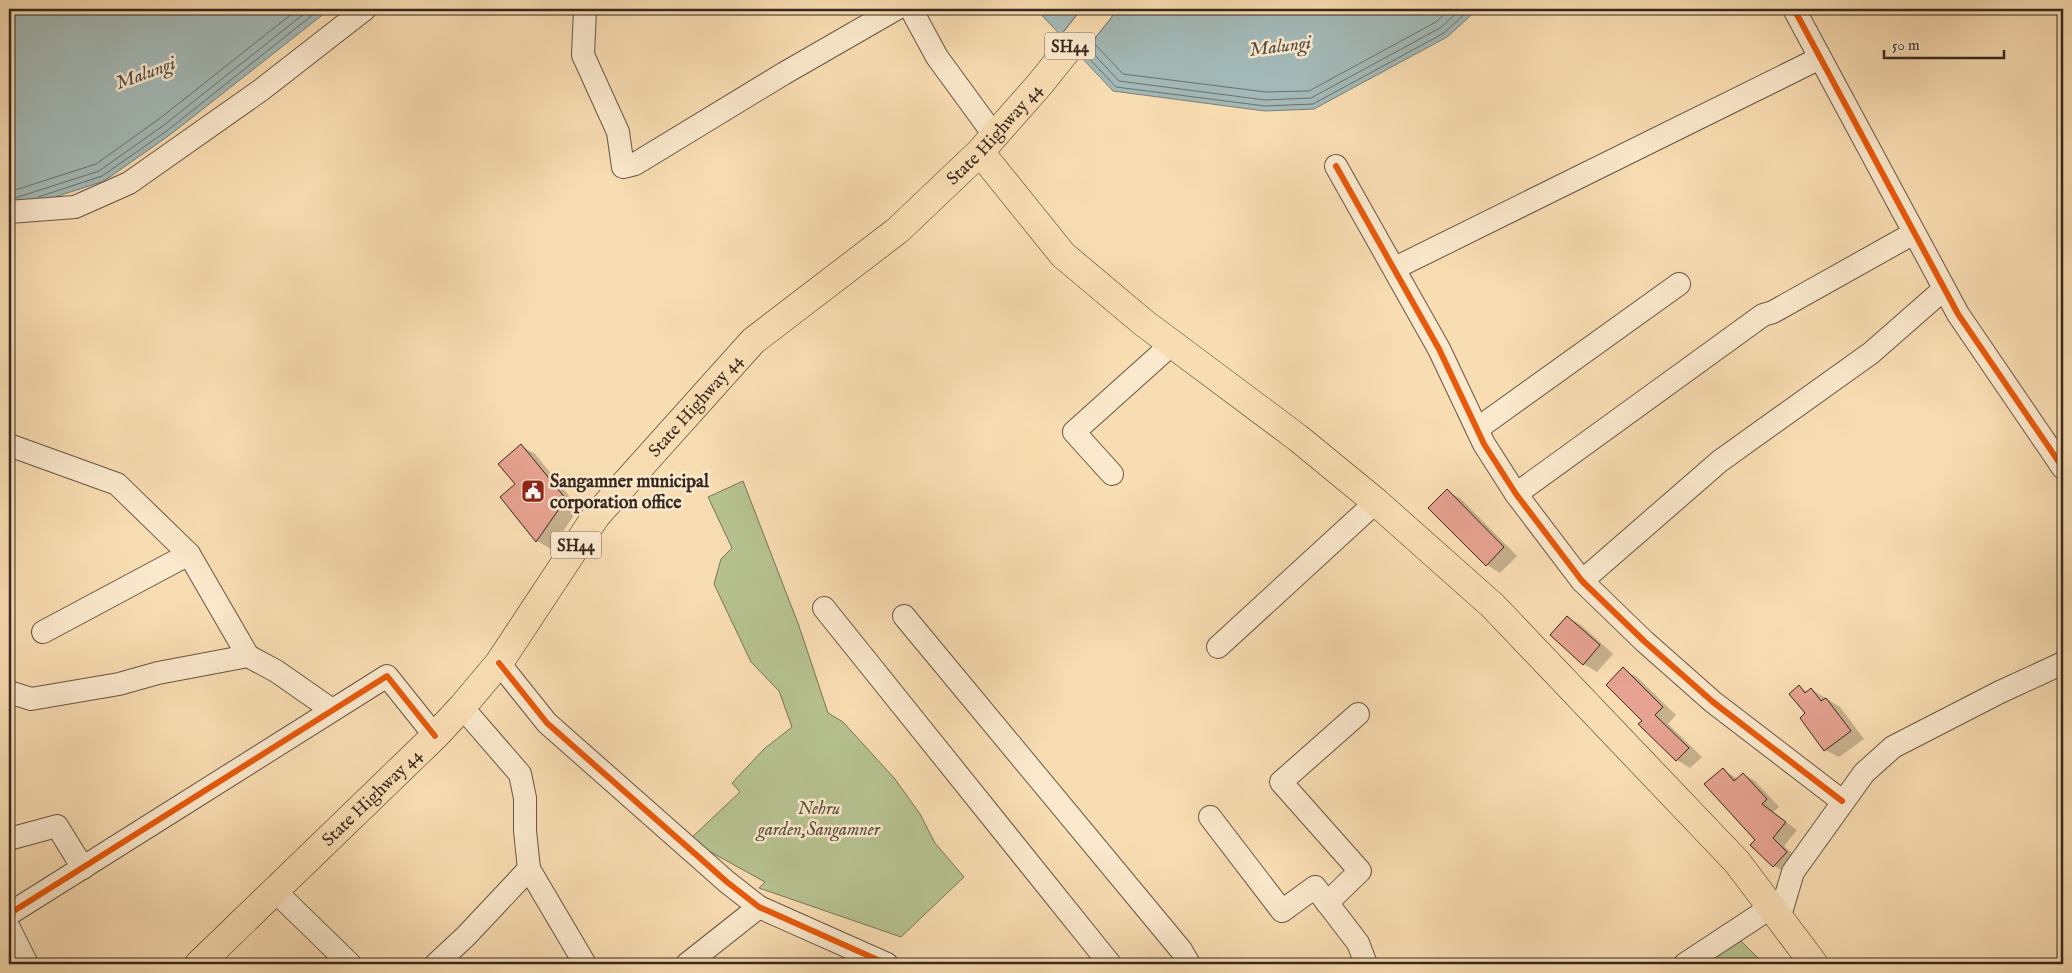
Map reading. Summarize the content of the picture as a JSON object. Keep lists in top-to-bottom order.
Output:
{
  "streets": {
    "main road": ["SH44", "State Highway 44"]
  },
  "water": ["Malungi"],
  "parks": ["Nehru garden,Sangamner"],
  "places": {
    "public building": ["Sangamner municipal corporation office"]
  },
  "scale_bar": "50 m"
}
